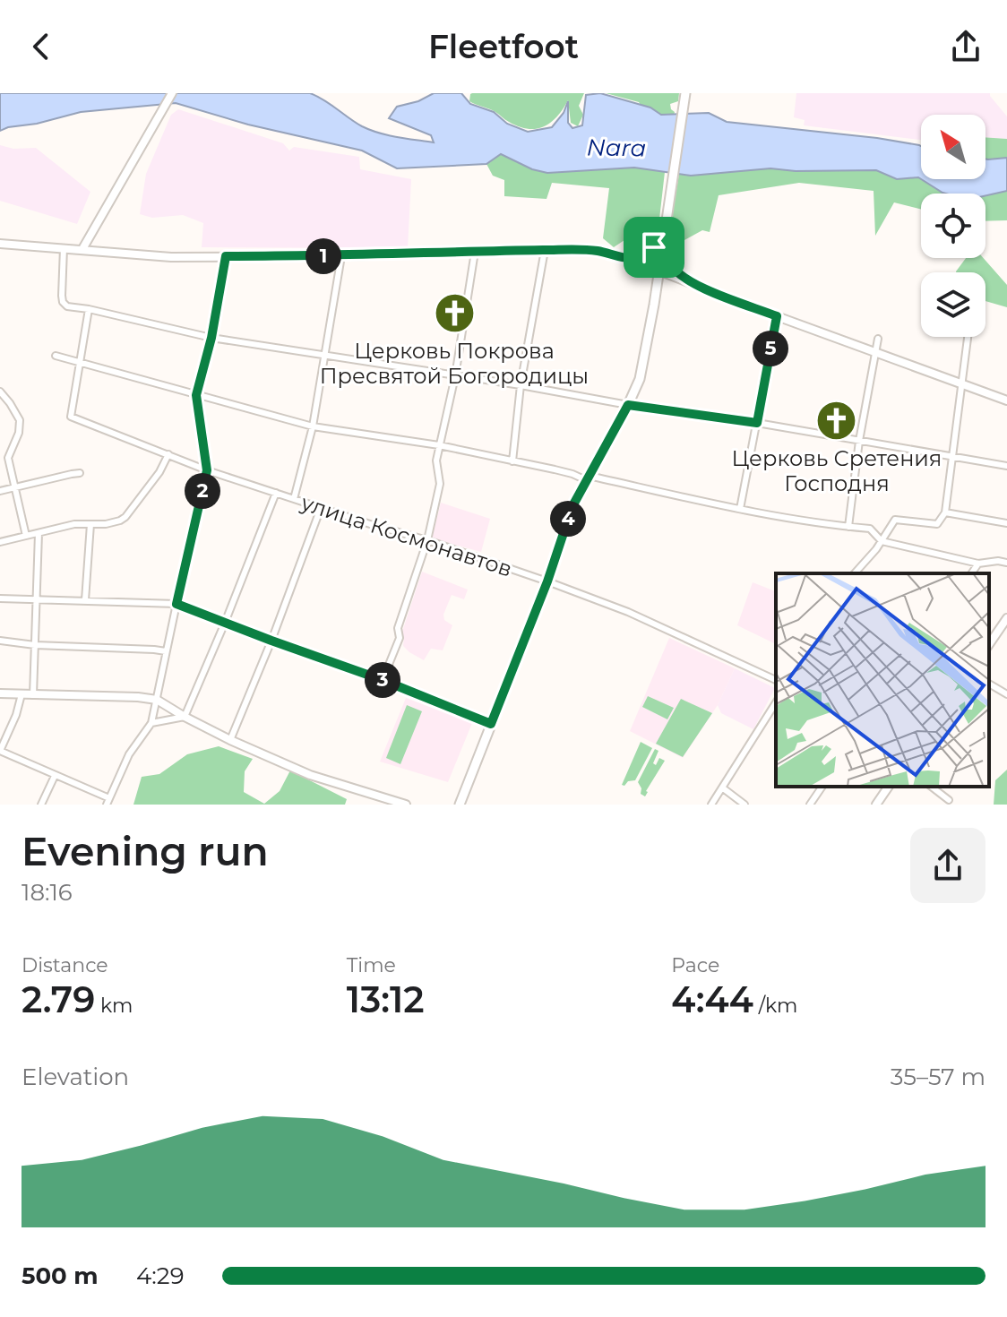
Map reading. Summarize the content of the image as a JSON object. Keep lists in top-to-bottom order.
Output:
{
  "streets": {
    "street": ["улица Космонавтов"]
  },
  "water": ["Nara"],
  "places": {
    "church": ["Церковь Покрова Пресвятой Богородицы", "Церковь Сретения Господня"]
  },
  "north": "top left",
  "page": {
    "header": "Fleetfoot",
    "pins": [
      "1",
      "5",
      "2",
      "4",
      "3"
    ],
    "heading": ["Evening run", "18:16"],
    "stats": [
      ["Distance", "2.79 km"],
      ["Time", "13:12"],
      ["Pace", "4:44 /km"]
    ],
    "chart": ["Elevation", "35–57 m"],
    "list": [
      {
        "name": "500 m",
        "note": "4:29"
      }
    ]
  }
}
